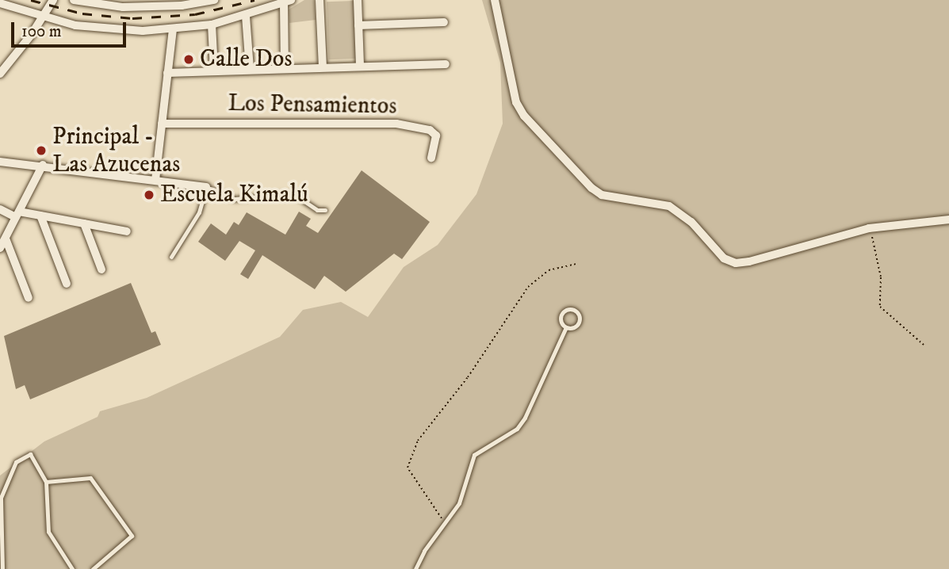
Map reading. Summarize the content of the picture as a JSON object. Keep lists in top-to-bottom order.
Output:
{
  "streets": {
    "street": ["Los Pensamientos"]
  },
  "places": ["Calle Dos", "Principal - Las Azucenas", "Escuela Kimalú"],
  "scale_bar": "100 m"
}
